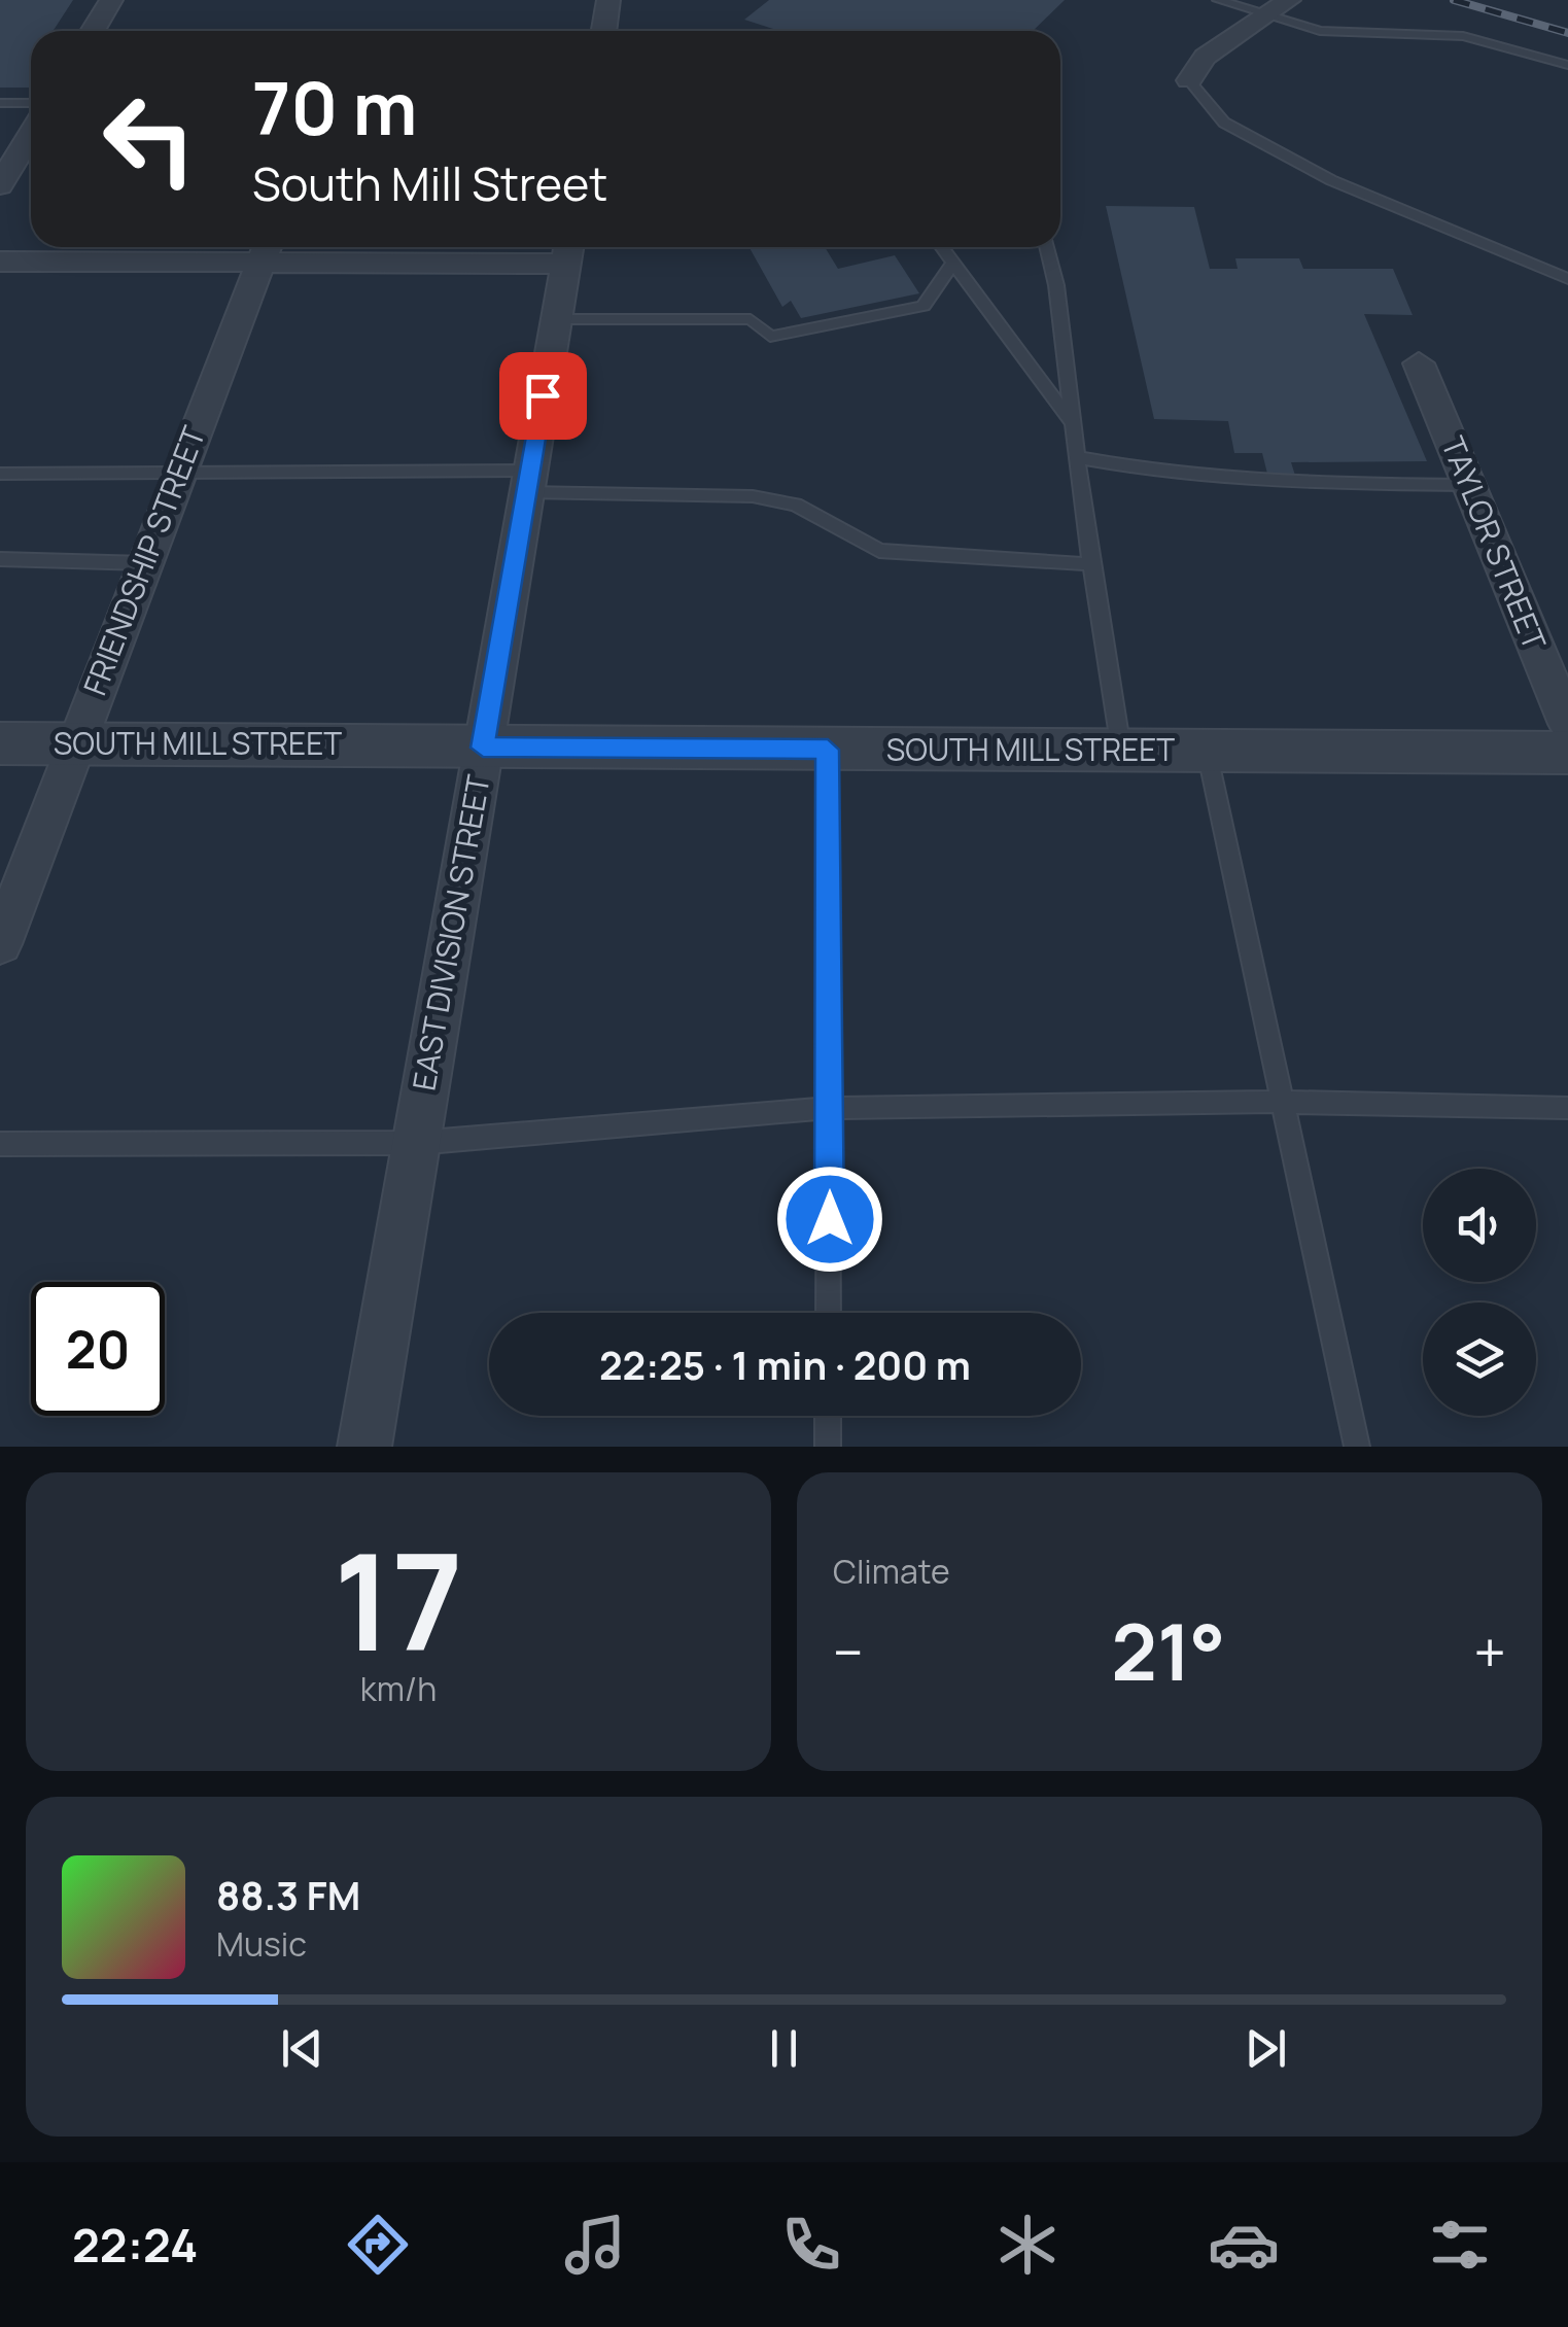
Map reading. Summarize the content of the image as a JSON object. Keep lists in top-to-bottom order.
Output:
{
  "streets": {
    "street": [
      "TAYLOR STREET",
      "FRIENDSHIP STREET",
      "SOUTH MILL STREET",
      "EAST DIVISION STREET"
    ]
  },
  "crossings": [
    ["FRIENDSHIP STREET", "SOUTH MILL STREET"],
    ["SOUTH MILL STREET", "EAST DIVISION STREET"]
  ],
  "page": {
    "turn": ["70 m", "South Mill Street"],
    "limit": "20",
    "trip": "22:25 · 1 min · 200 m",
    "tile": [
      ["17", "km/h"],
      "Climate"
    ],
    "heat": ["−", "21°", "+"],
    "song": ["88.3 FM", "Music"],
    "tabs": "22:24"
  }
}
